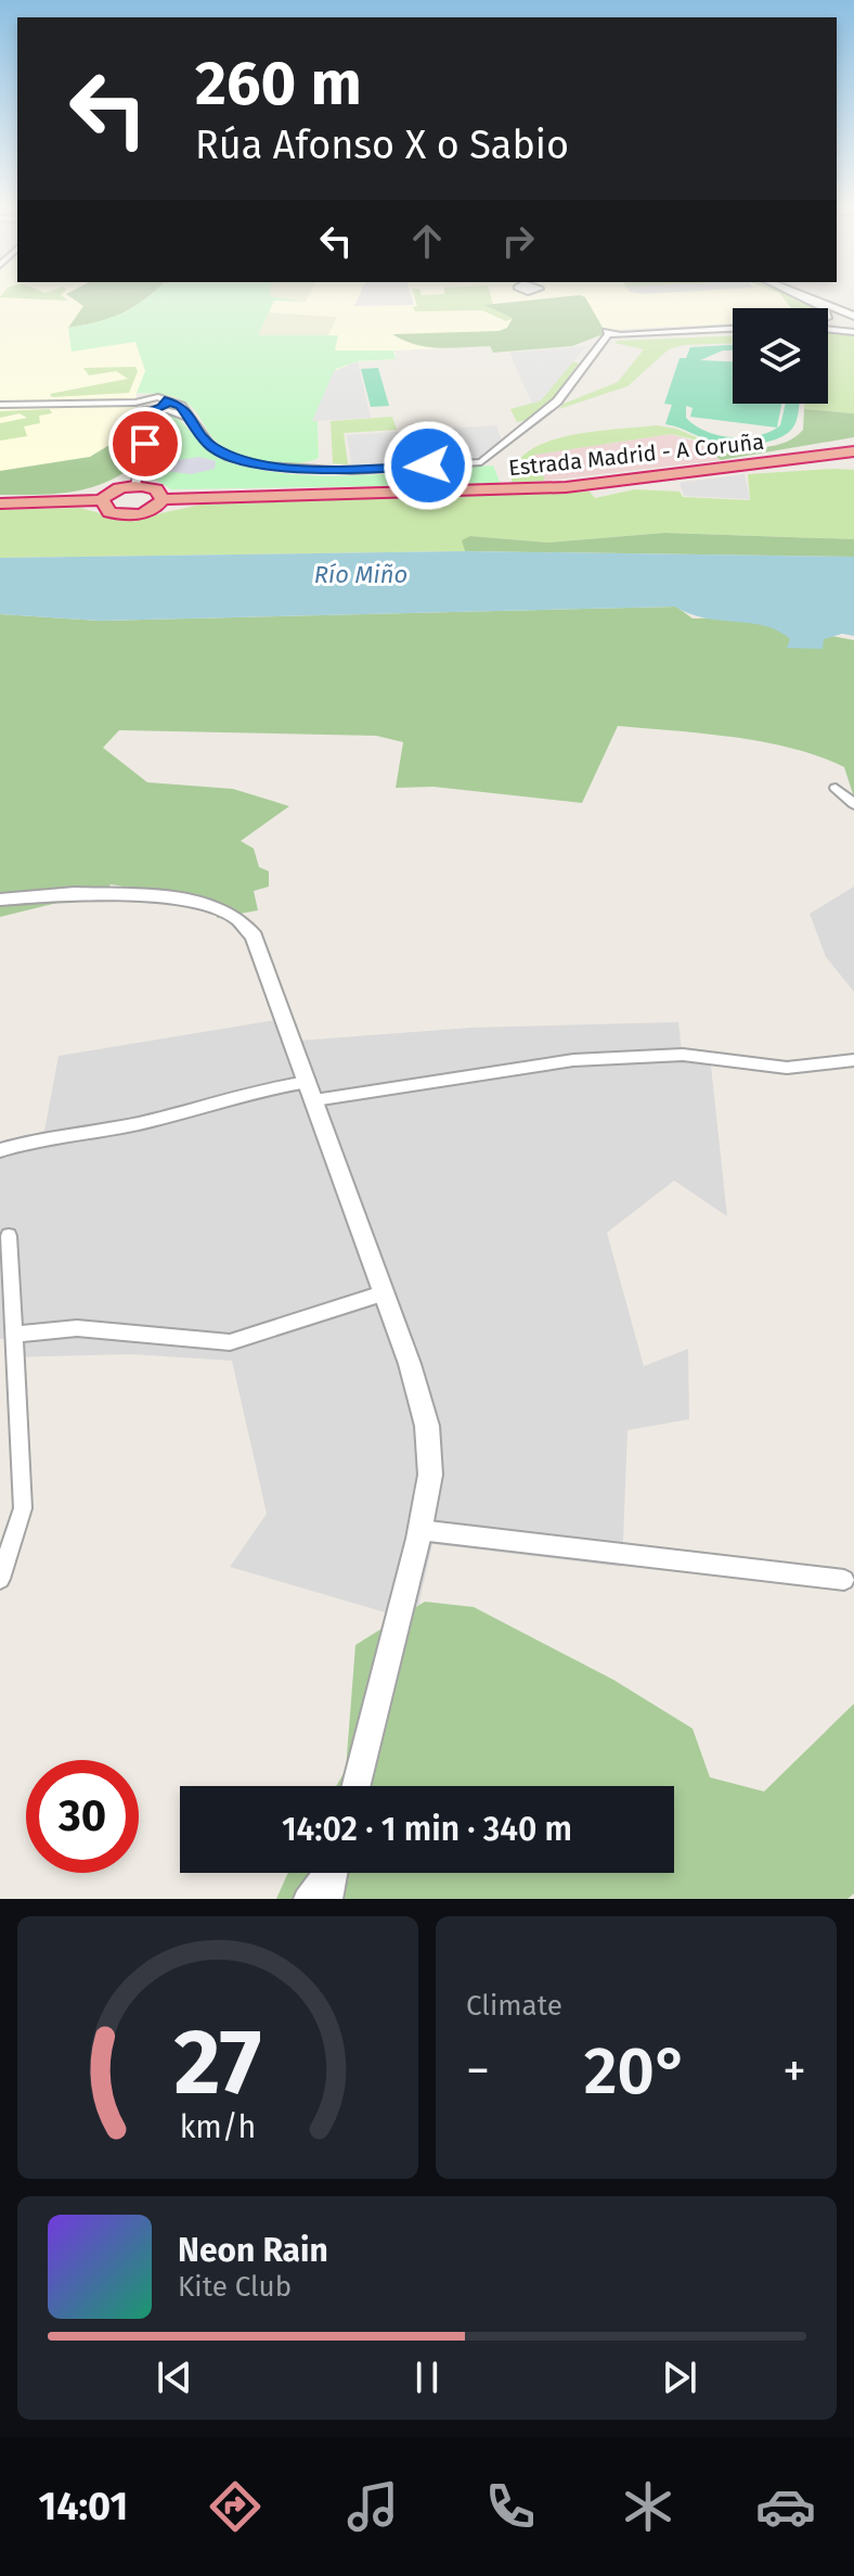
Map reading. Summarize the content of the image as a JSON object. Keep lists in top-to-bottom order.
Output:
{
  "streets": {
    "highway": ["Estrada Madrid - A Coruña"]
  },
  "water": ["Río Miño"],
  "page": {
    "turn": ["260 m", "Rúa Afonso X o Sabio"],
    "limit": "30",
    "trip": "14:02 · 1 min · 340 m",
    "tile": "Climate",
    "heat": ["−", "20°", "+"],
    "song": ["Neon Rain", "Kite Club"],
    "tabs": "14:01",
    "gauge": ["27", "km/h"]
  }
}
